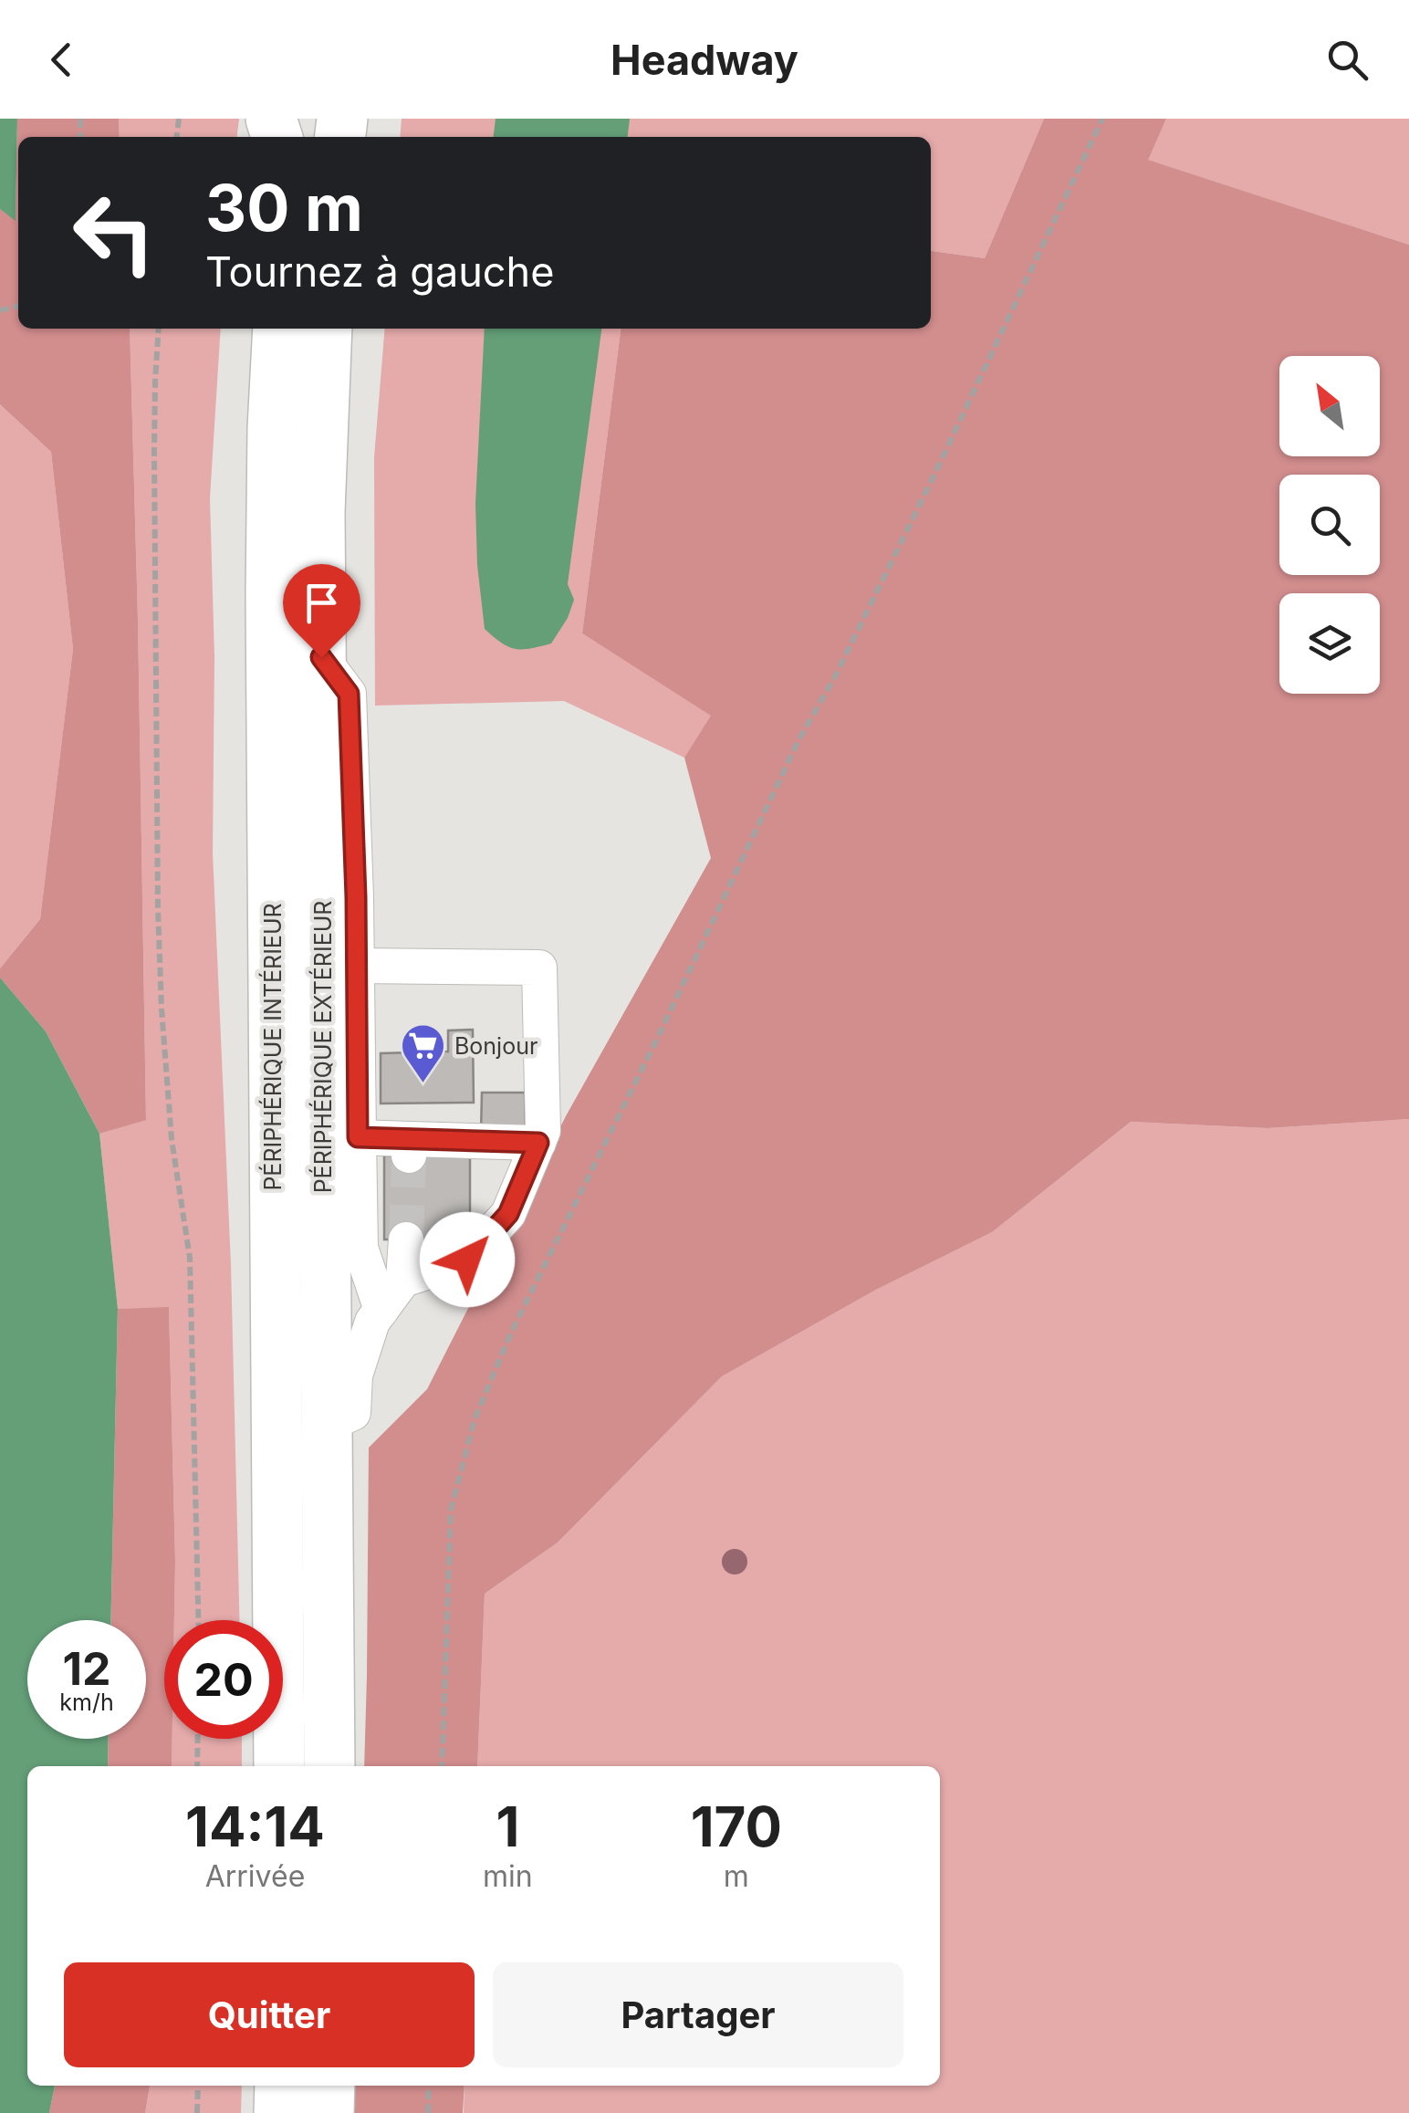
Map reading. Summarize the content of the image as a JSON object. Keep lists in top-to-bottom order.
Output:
{
  "streets": {
    "highway": ["PÉRIPHÉRIQUE INTÉRIEUR", "PÉRIPHÉRIQUE EXTÉRIEUR"]
  },
  "places": {
    "supermarket": ["Bonjour"]
  },
  "north": "top left",
  "page": {
    "header": "Headway",
    "turn": ["30 m", "Tournez à gauche"],
    "speed": "12 km/h",
    "limit": "20",
    "eta": [
      "14:14",
      "Arrivée",
      "1",
      "min",
      "170",
      "m"
    ],
    "buttons": ["Quitter", "Partager"]
  }
}
